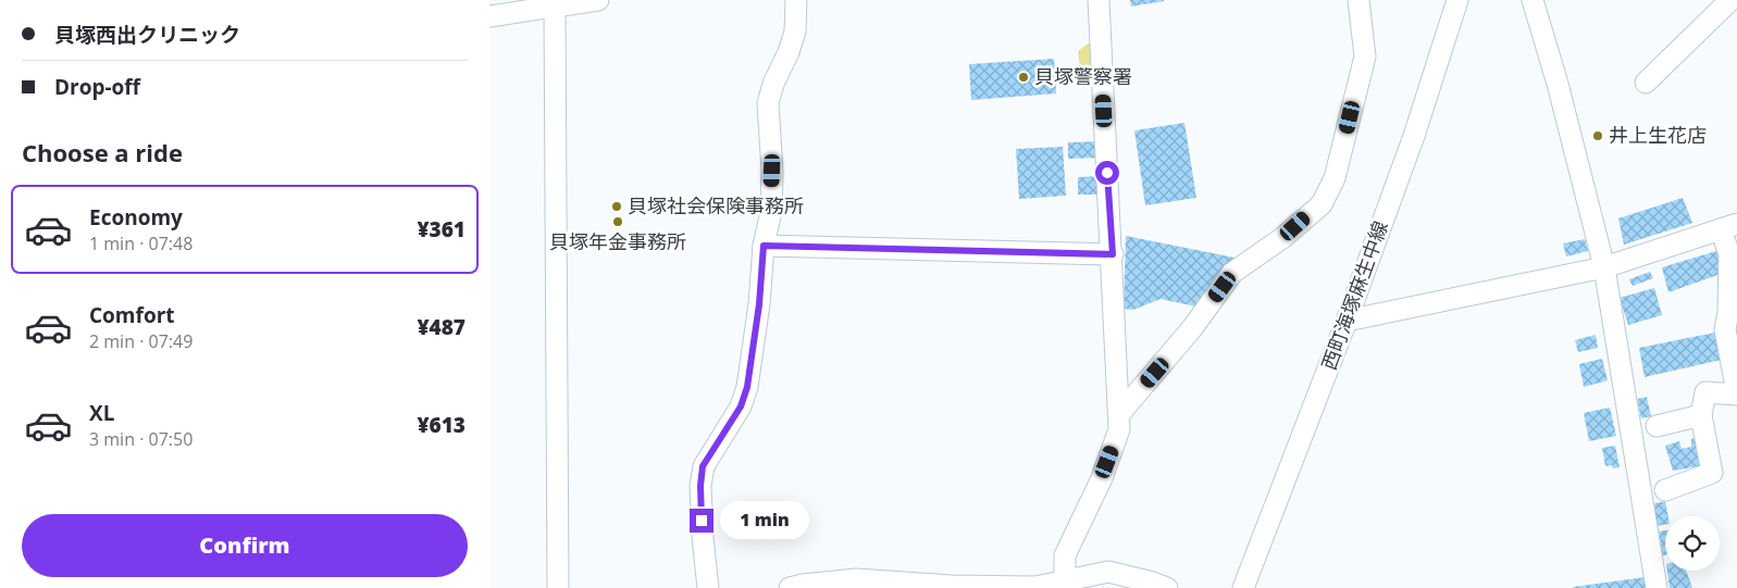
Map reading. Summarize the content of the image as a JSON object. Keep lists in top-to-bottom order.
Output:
{
  "streets": {
    "street": ["西町海塚麻生中線"]
  },
  "places": [
    "貝塚警察署",
    "井上生花店",
    "貝塚社会保険事務所",
    "貝塚年金事務所"
  ],
  "page": {
    "banner": ["貝塚西出クリニック", "Drop-off"],
    "heading": "Choose a ride",
    "list": [
      {
        "name": "Economy",
        "note": "1 min · 07:48",
        "value": "¥361"
      },
      {
        "name": "Comfort",
        "note": "2 min · 07:49",
        "value": "¥487"
      },
      {
        "name": "XL",
        "note": "3 min · 07:50",
        "value": "¥613"
      }
    ],
    "bubble": "1 min",
    "buttons": "Confirm"
  }
}
